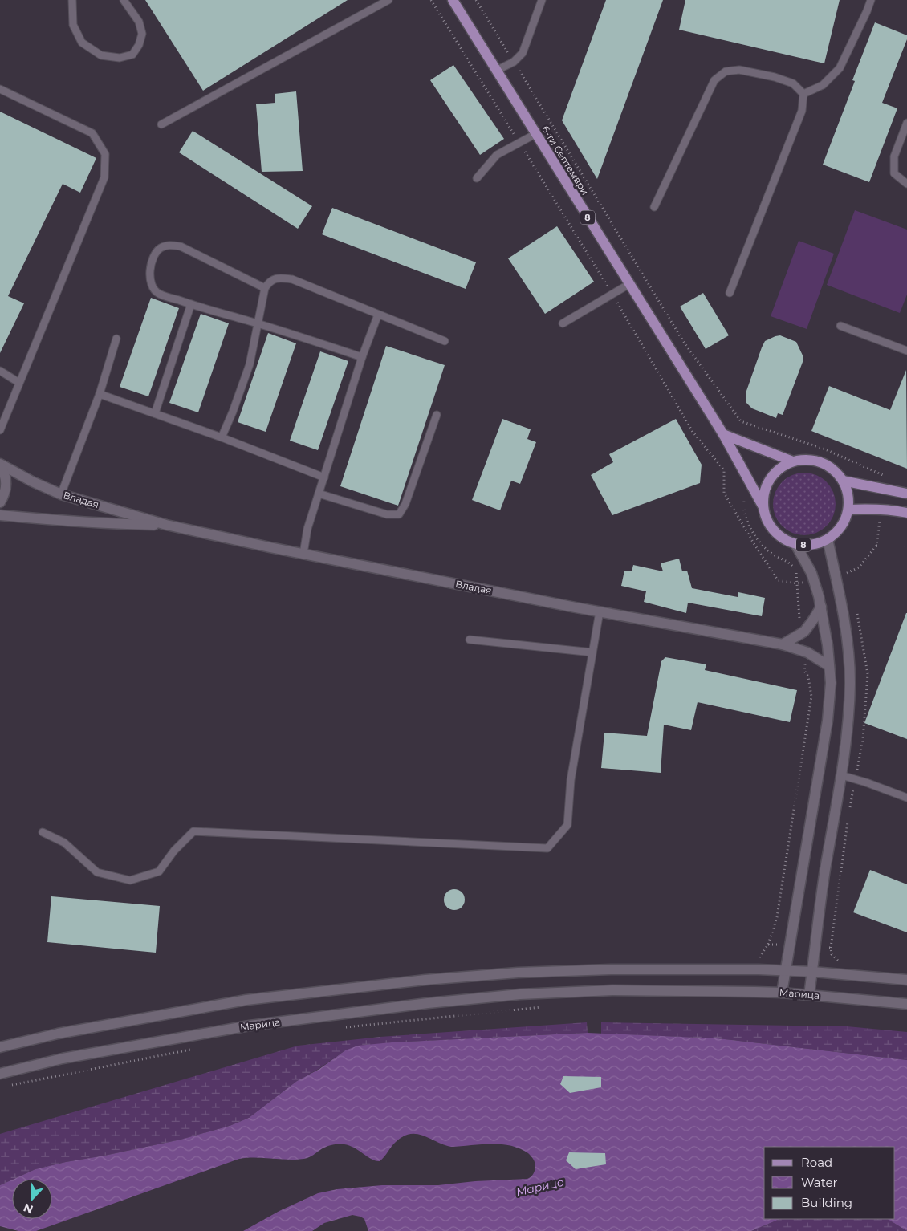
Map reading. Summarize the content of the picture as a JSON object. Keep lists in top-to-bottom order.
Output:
{
  "streets": {
    "main road": ["6-ти Септември", "8"],
    "street": ["Владая", "Марица"]
  },
  "crossings": [
    ["6-ти Септември", "8"]
  ],
  "water": ["Марица"],
  "legend": ["Road", "Water", "Building"],
  "north": "bottom"
}
